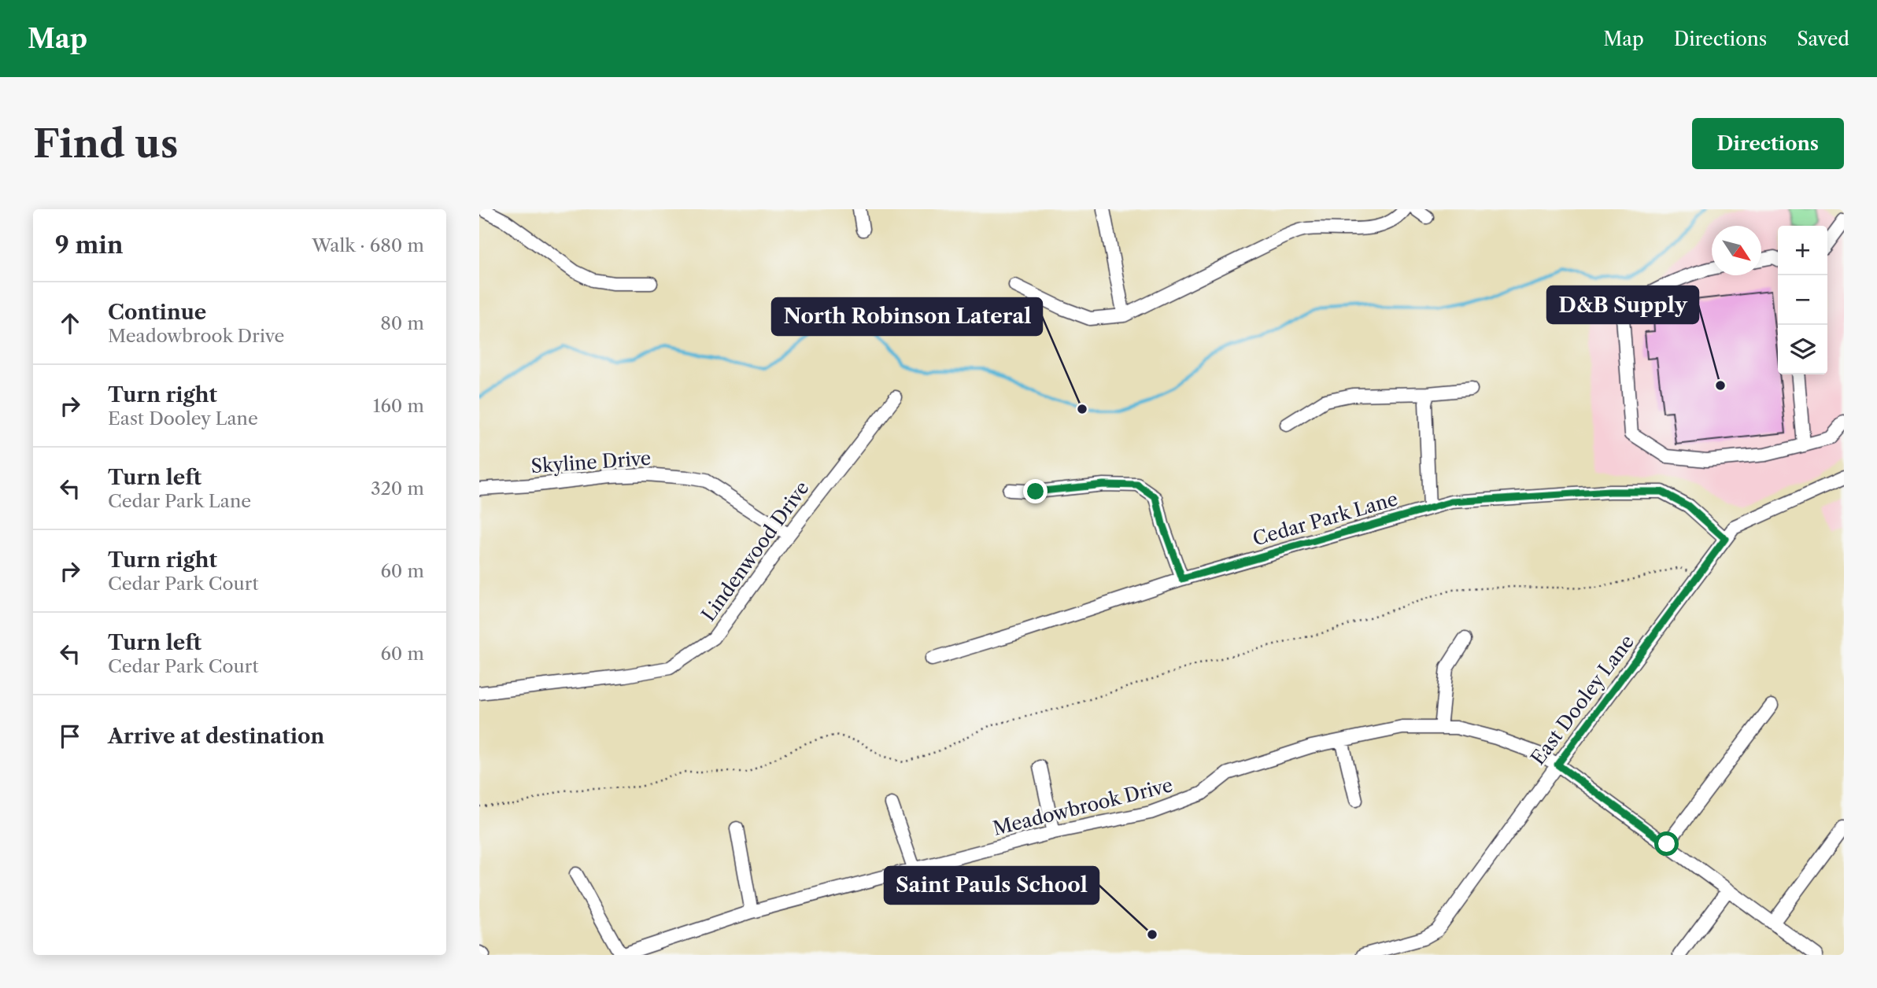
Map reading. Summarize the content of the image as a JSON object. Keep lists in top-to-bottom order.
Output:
{
  "streets": {
    "street": [
      "Skyline Drive",
      "Cedar Park Lane",
      "Lindenwood Drive",
      "East Dooley Lane",
      "Meadowbrook Drive"
    ]
  },
  "crossings": [
    ["Skyline Drive", "Lindenwood Drive"],
    ["Cedar Park Lane", "East Dooley Lane"],
    ["East Dooley Lane", "Meadowbrook Drive"]
  ],
  "places": ["D&B Supply", "North Robinson Lateral", "Saint Pauls School"],
  "north": "bottom right",
  "page": {
    "header": "Map",
    "nav": ["Map", "Directions", "Saved"],
    "buttons": "Directions",
    "title": "Find us",
    "heading": ["9 min", "Walk · 680 m"],
    "map_buttons": ["+", "−"],
    "list": [
      ["Continue", "Meadowbrook Drive", "80 m"],
      ["Turn right", "East Dooley Lane", "160 m"],
      ["Turn left", "Cedar Park Lane", "320 m"],
      ["Turn right", "Cedar Park Court", "60 m"],
      ["Turn left", "Cedar Park Court", "60 m"],
      "Arrive at destination"
    ]
  }
}
